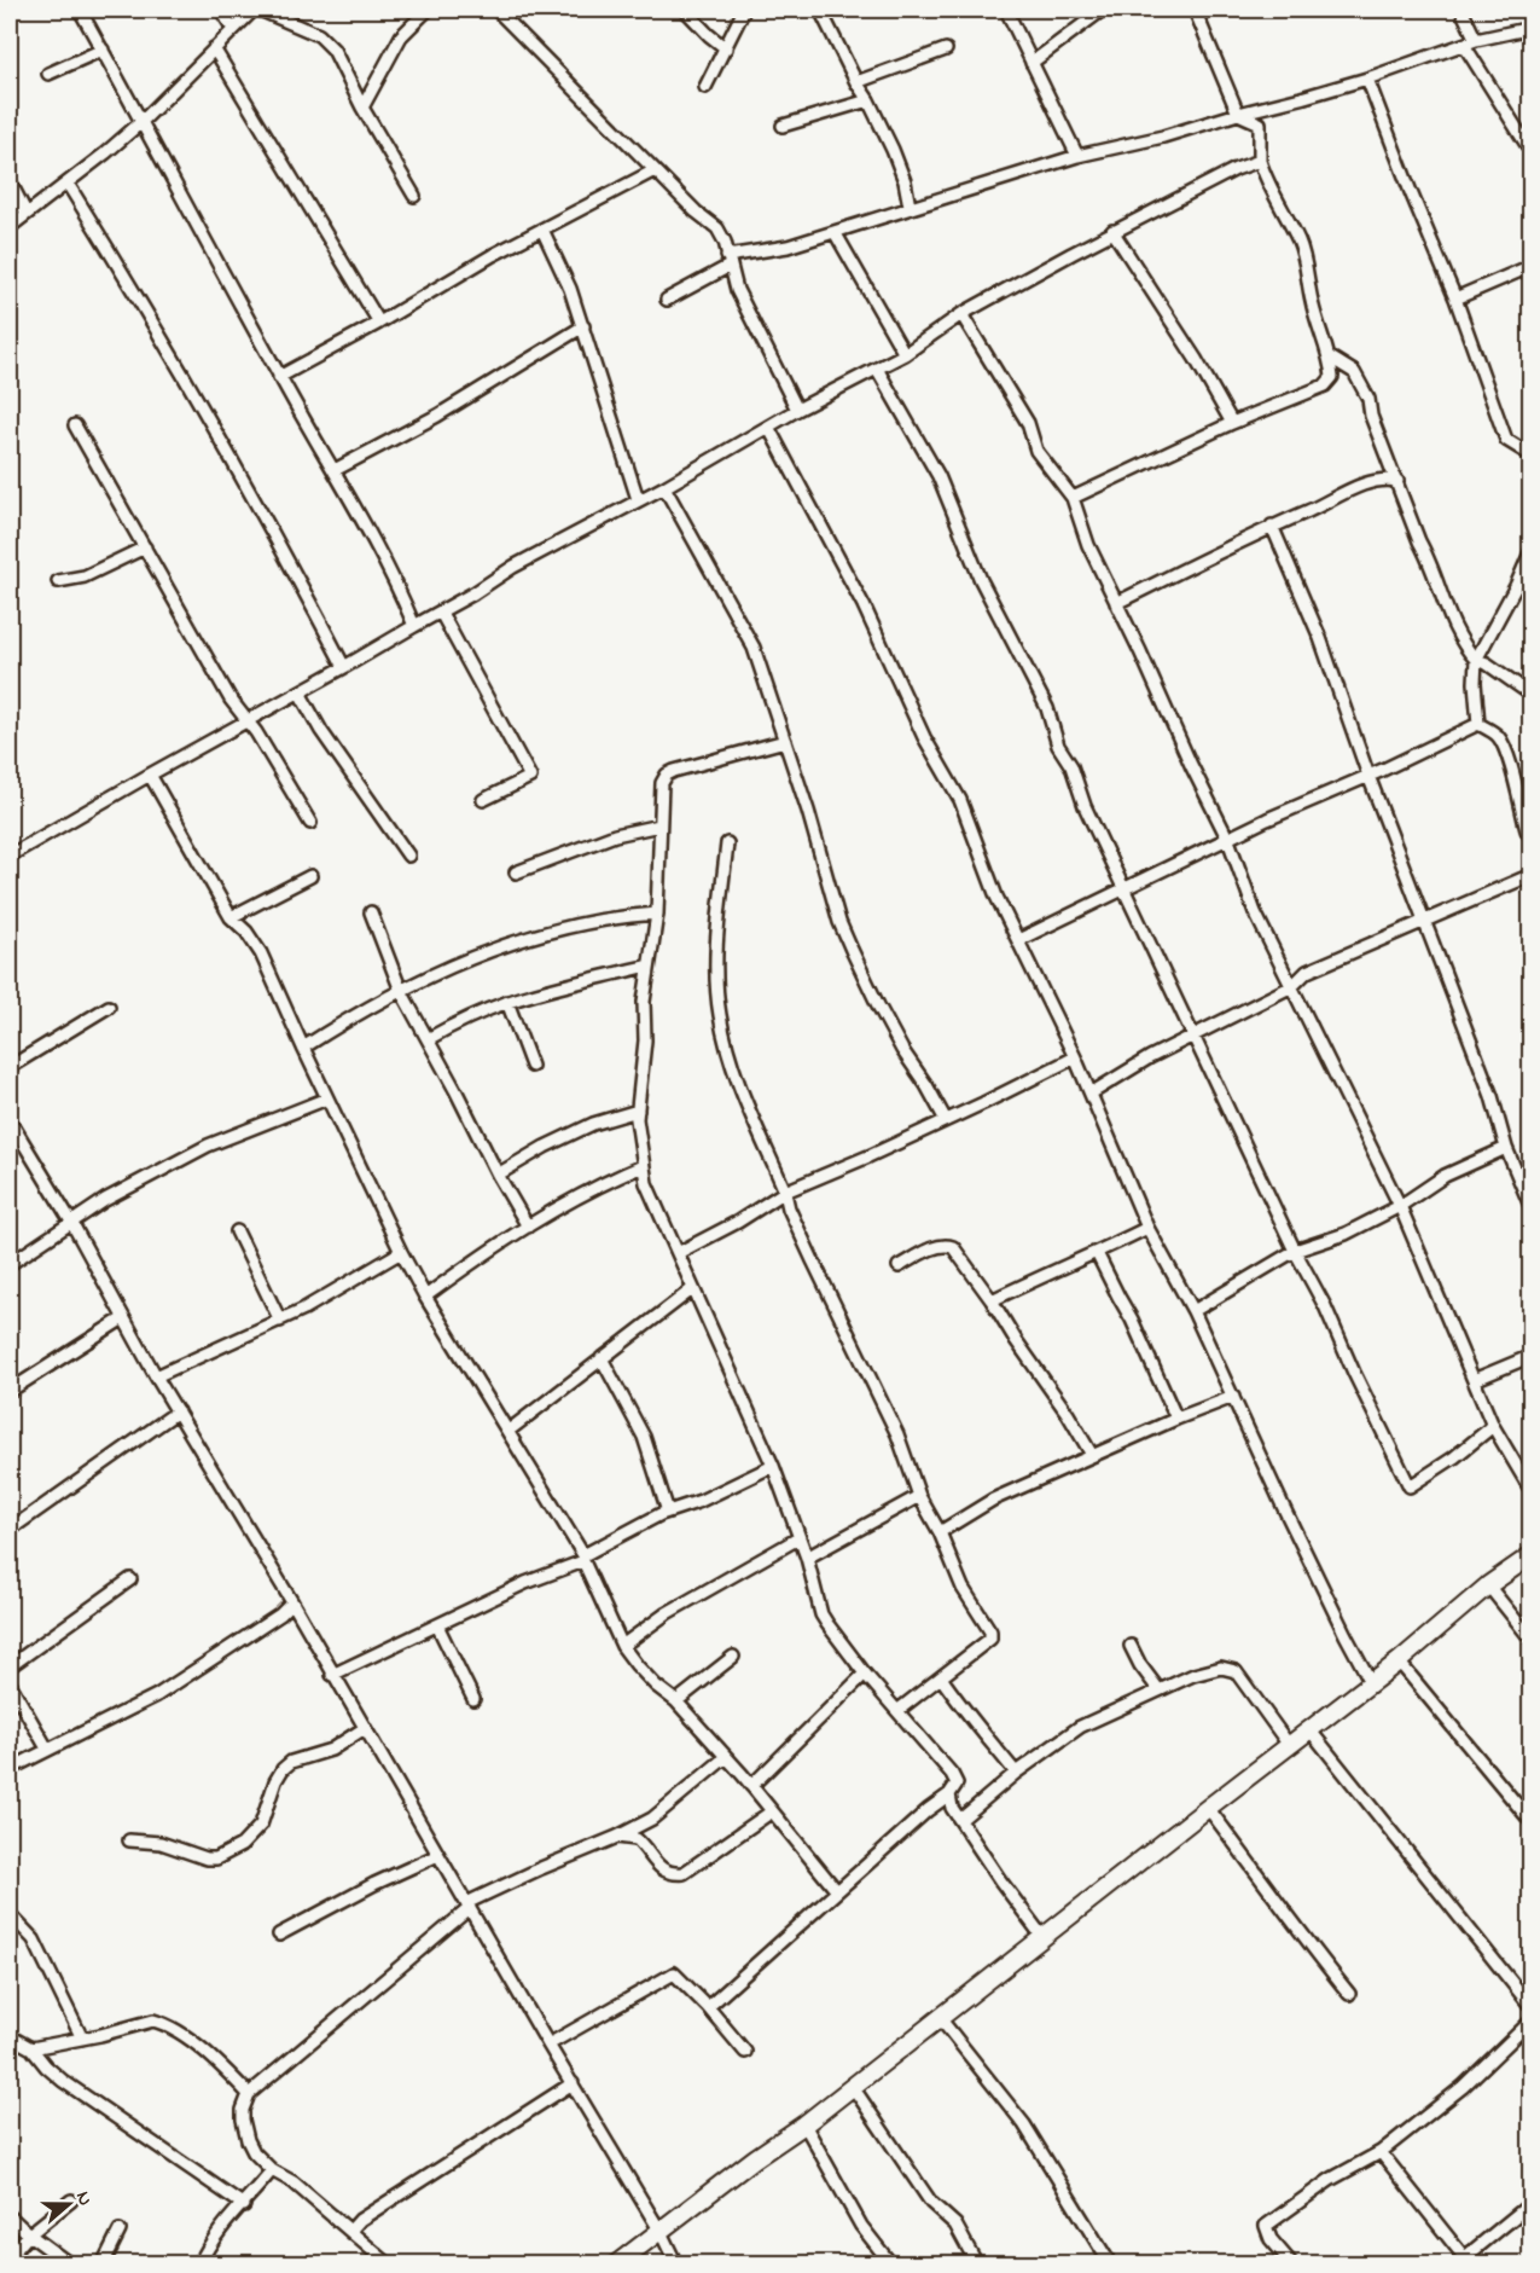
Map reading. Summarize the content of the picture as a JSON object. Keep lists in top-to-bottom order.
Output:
{
  "north": "right"
}
